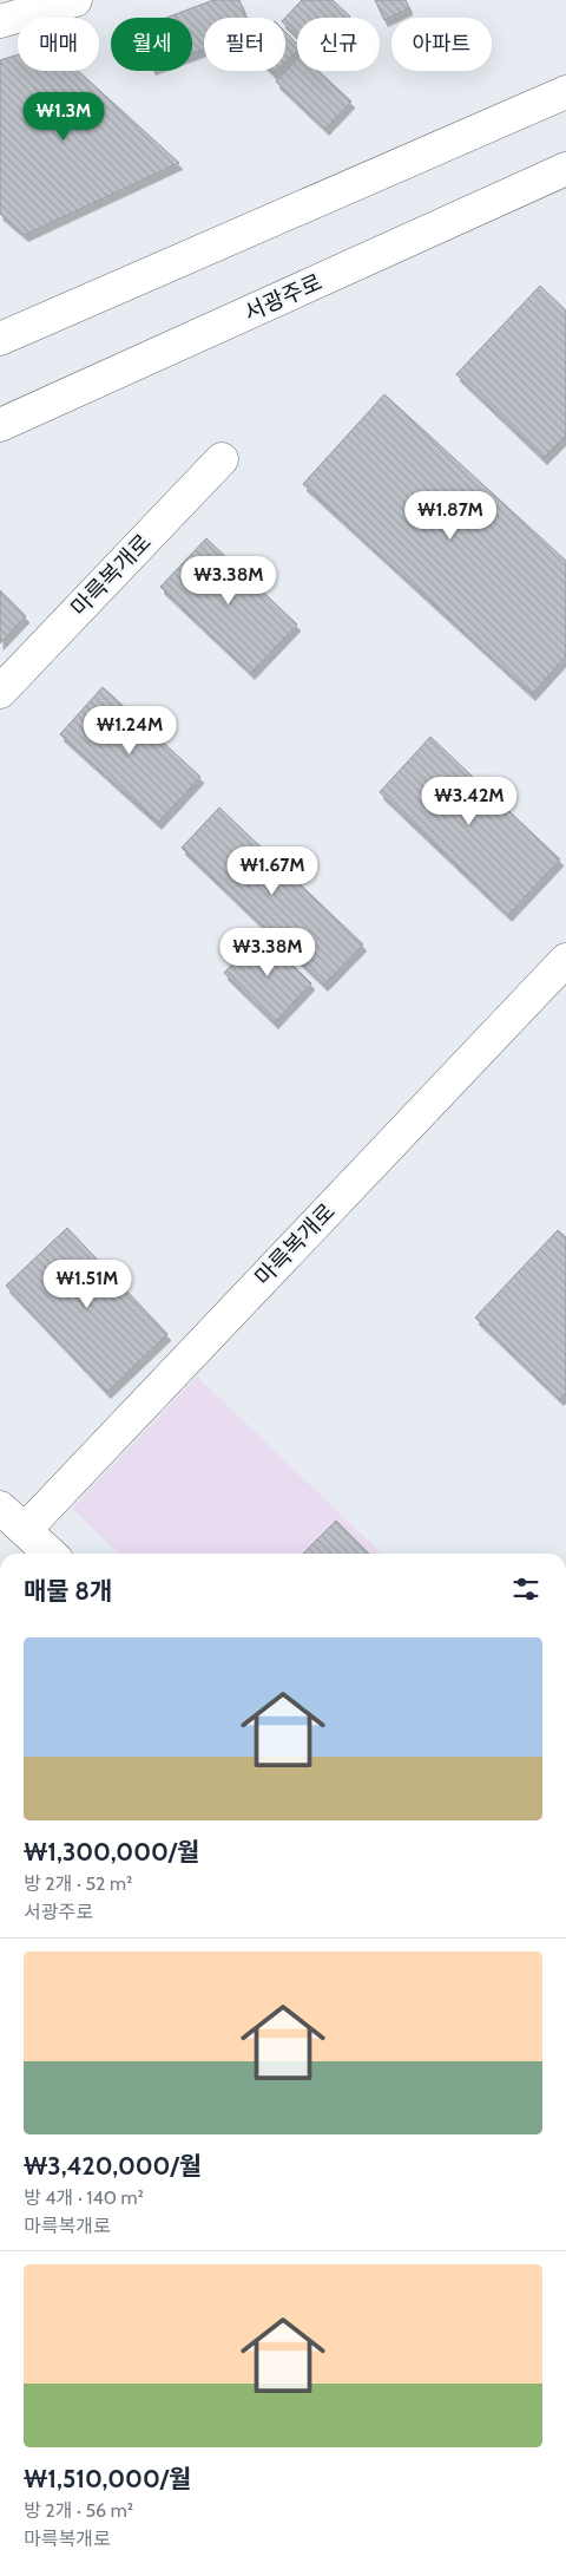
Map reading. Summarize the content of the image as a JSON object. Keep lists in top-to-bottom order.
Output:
{
  "streets": {
    "street": ["서광주로", "마륵복개로"]
  },
  "page": {
    "chip": [
      "매매",
      "월세",
      "필터",
      "신규",
      "아파트"
    ],
    "price": [
      "₩1.3M",
      "₩1.87M",
      "₩3.38M",
      "₩1.24M",
      "₩3.42M",
      "₩1.67M",
      "₩3.38M",
      "₩1.51M"
    ],
    "heading": "매물 8개",
    "list": [
      {
        "name": "₩1,300,000/월",
        "note": "방 2개 · 52 m² · 서광주로"
      },
      {
        "name": "₩3,420,000/월",
        "note": "방 4개 · 140 m² · 마륵복개로"
      },
      {
        "name": "₩1,510,000/월",
        "note": "방 2개 · 56 m² · 마륵복개로"
      }
    ]
  }
}
